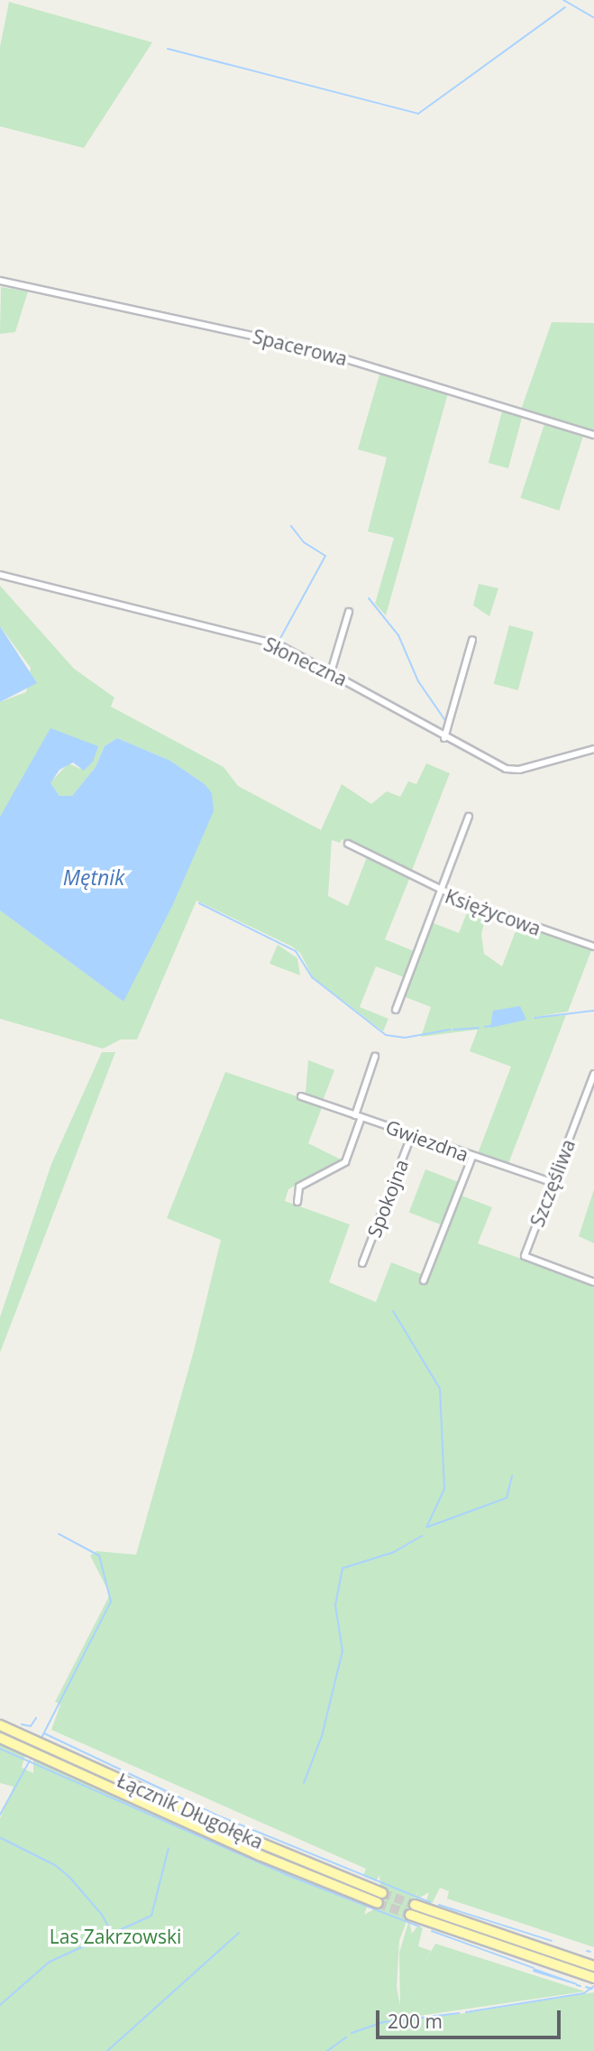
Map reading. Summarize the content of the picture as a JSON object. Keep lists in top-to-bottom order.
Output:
{
  "streets": {
    "main road": ["Łącznik Długołęka"],
    "street": [
      "Spacerowa",
      "Słoneczna",
      "Księżycowa",
      "Gwiezdna",
      "Szczęśliwa",
      "Spokojna"
    ]
  },
  "crossings": [
    ["Gwiezdna", "Szczęśliwa"],
    ["Gwiezdna", "Spokojna"]
  ],
  "water": ["Mętnik"],
  "parks": ["Las Zakrzowski"],
  "scale_bar": "200 m"
}
